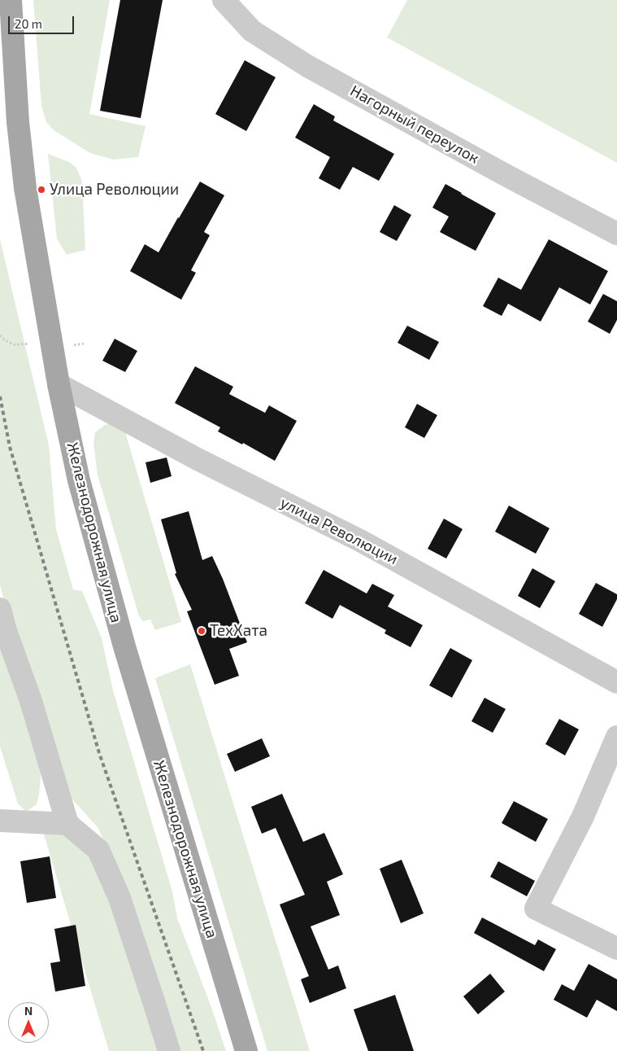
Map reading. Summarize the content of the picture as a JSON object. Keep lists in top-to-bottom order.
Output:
{
  "streets": {
    "main road": ["Железнодорожная улица"],
    "street": ["Нагорный переулок", "улица Революции"]
  },
  "crossings": [
    ["улица Революции", "Железнодорожная улица"]
  ],
  "places": ["Улица Революции", "ТехХата"],
  "scale_bar": "20 m",
  "north": "top"
}
